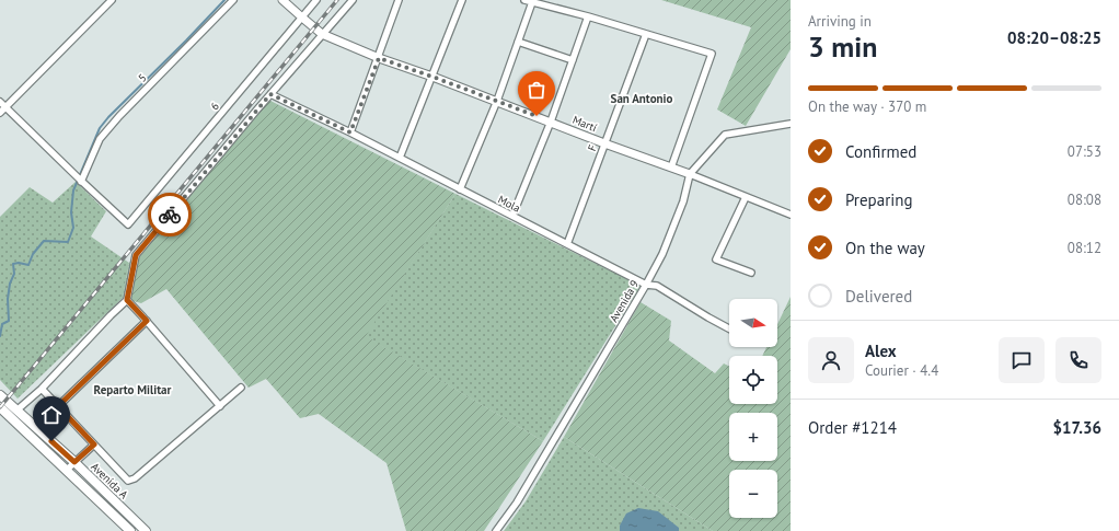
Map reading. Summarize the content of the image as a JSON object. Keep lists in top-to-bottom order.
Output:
{
  "streets": {
    "main road": ["Avenida A"],
    "street": [
      "5",
      "6",
      "Martí",
      "F",
      "Mola",
      "Avenida 9"
    ]
  },
  "crossings": [
    ["5", "6"],
    ["6", "Martí"],
    ["Martí", "F"],
    ["Martí", "Avenida 9"],
    ["F", "Mola"],
    ["Mola", "Avenida 9"]
  ],
  "districts": ["San Antonio", "Reparto Militar"],
  "north": "right",
  "page": {
    "heading": ["3 min", "Arriving in", "08:20–08:25"],
    "panel": [
      "Alex",
      "Courier · 4.4",
      "Order #1214",
      "$17.36"
    ],
    "bar": "On the way · 370 m",
    "list": [
      ["Confirmed", "07:53"],
      ["Preparing", "08:08"],
      ["On the way", "08:12"],
      "Delivered"
    ],
    "map_buttons": ["+", "−"]
  }
}
